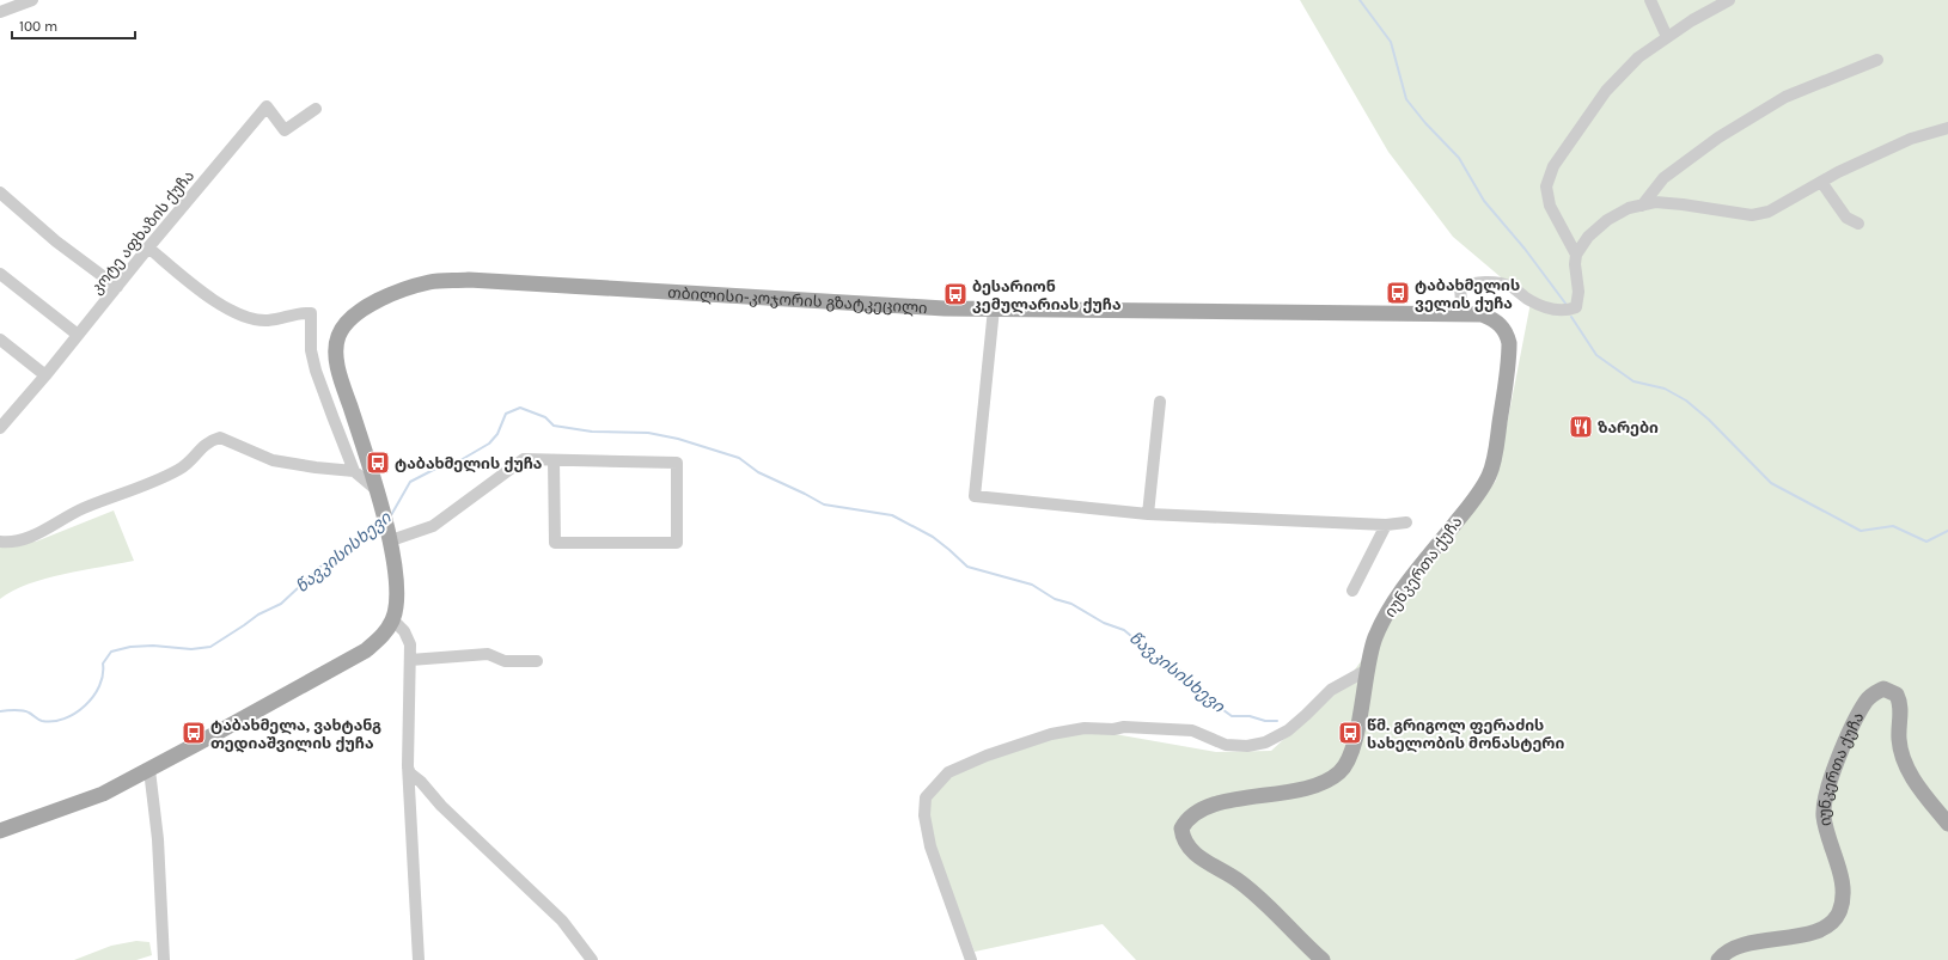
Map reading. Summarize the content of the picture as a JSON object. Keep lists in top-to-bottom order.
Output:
{
  "streets": {
    "main road": ["თბილისი-კოჯორის გზატკეცილი", "იუნკერთა ქუჩა"],
    "street": ["კოტე აფხაზის ქუჩა"]
  },
  "crossings": [
    ["თბილისი-კოჯორის გზატკეცილი", "იუნკერთა ქუჩა"]
  ],
  "water": ["წავკისისხევი"],
  "places": {
    "bus stop": [
      "ტაბახმელის ველის ქუჩა",
      "ბესარიონ კემულარიას ქუჩა",
      "ტაბახმელის ქუჩა",
      "ტაბახმელა, ვახტანგ თედიაშვილის ქუჩა",
      "წმ. გრიგოლ ფერაძის სახელობის მონასტერი"
    ],
    "restaurant": ["ზარები"]
  },
  "scale_bar": "100 m"
}
